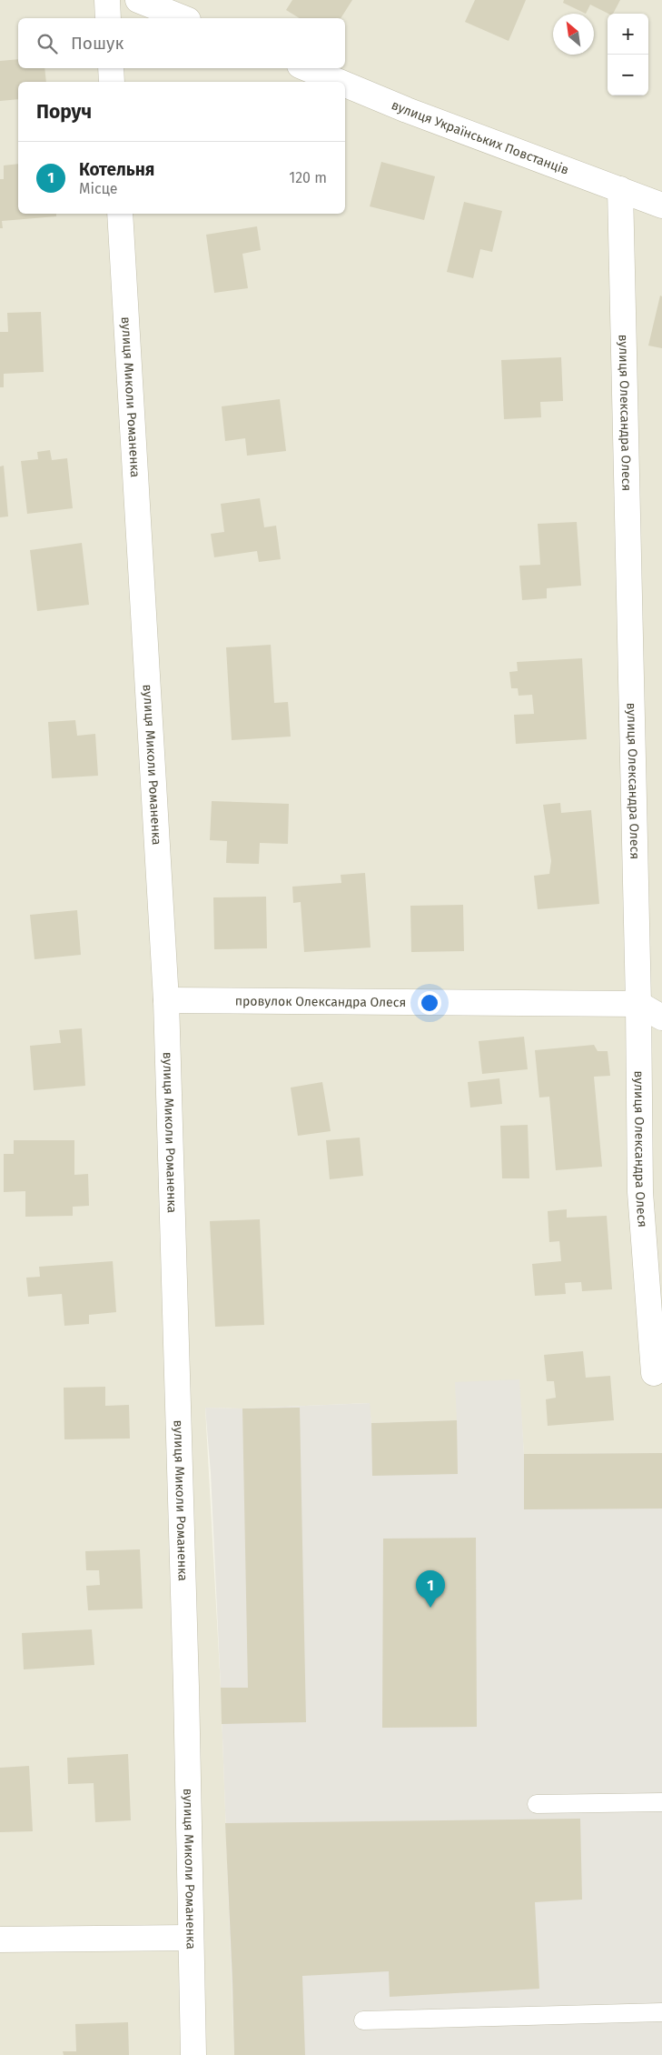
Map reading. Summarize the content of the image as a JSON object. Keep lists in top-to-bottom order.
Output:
{
  "streets": {
    "street": [
      "вулиця Українських Повстанців",
      "вулиця Миколи Романенка",
      "вулиця Олександра Олеся",
      "провулок Олександра Олеся"
    ]
  },
  "crossings": [
    ["вулиця Українських Повстанців", "вулиця Олександра Олеся"],
    ["вулиця Миколи Романенка", "провулок Олександра Олеся"],
    ["вулиця Олександра Олеся", "провулок Олександра Олеся"]
  ],
  "north": "top left",
  "page": {
    "map_buttons": ["+", "−"],
    "search": "Пошук",
    "heading": "Поруч",
    "list": [
      {
        "mark": "1",
        "name": "Котельня",
        "note": "Місце",
        "value": "120 m"
      }
    ],
    "pins": "1"
  }
}
